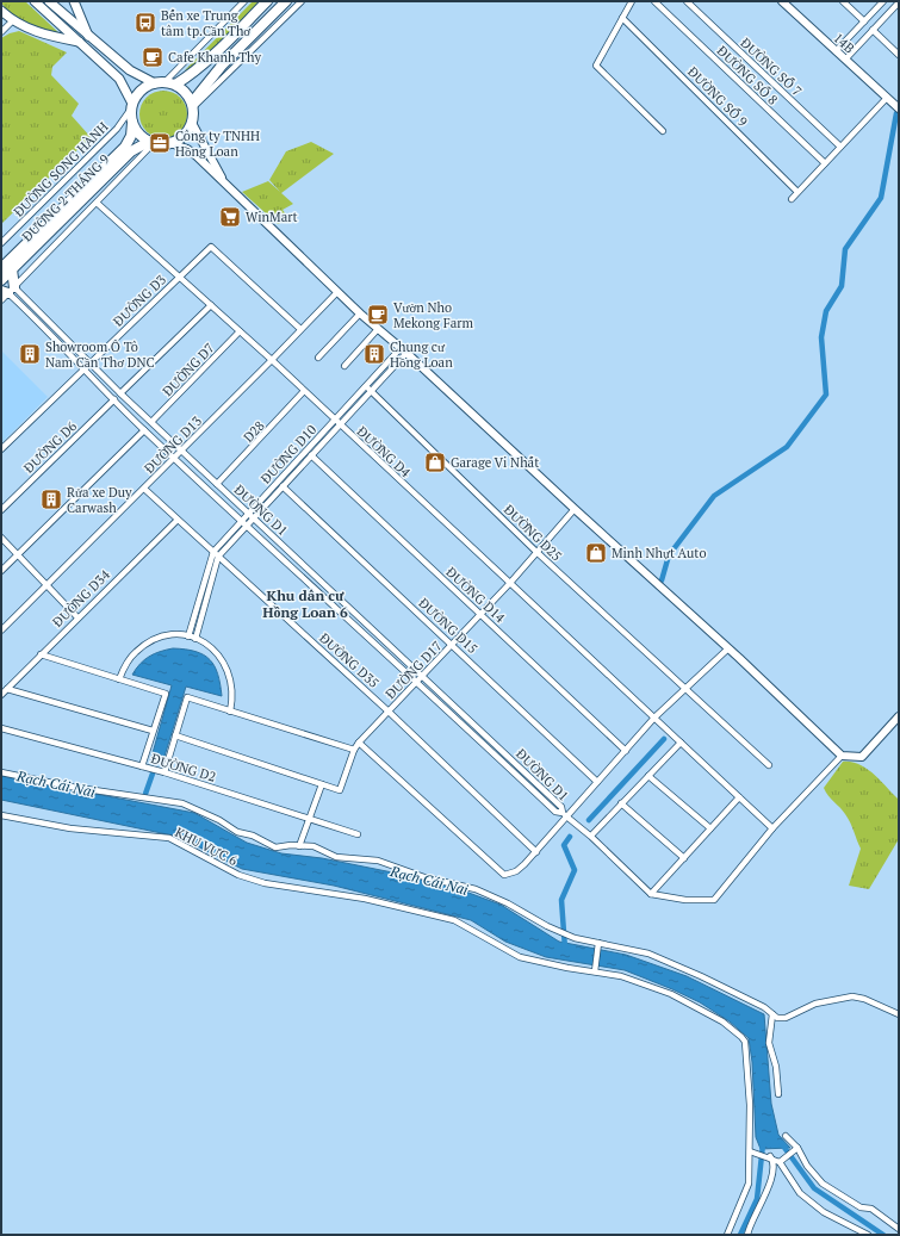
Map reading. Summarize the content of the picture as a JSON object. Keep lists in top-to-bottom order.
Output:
{
  "streets": {
    "highway": ["ĐƯỜNG 2 THÁNG 9"],
    "street": [
      "14B",
      "ĐƯỜNG SỐ 7",
      "ĐƯỜNG SỐ 8",
      "ĐƯỜNG SỐ 9",
      "ĐƯỜNG SONG HÀNH",
      "ĐƯỜNG D3",
      "ĐƯỜNG D7",
      "D28",
      "ĐƯỜNG D13",
      "ĐƯỜNG D6",
      "ĐƯỜNG D4",
      "ĐƯỜNG D10",
      "ĐƯỜNG D1",
      "ĐƯỜNG D25",
      "ĐƯỜNG D14",
      "ĐƯỜNG D34",
      "ĐƯỜNG D15",
      "ĐƯỜNG D35",
      "ĐƯỜNG D17",
      "ĐƯỜNG D2",
      "KHU VỰC 6"
    ]
  },
  "crossings": [
    ["ĐƯỜNG SONG HÀNH", "ĐƯỜNG 2 THÁNG 9"],
    ["ĐƯỜNG D3", "ĐƯỜNG D13"],
    ["ĐƯỜNG D3", "ĐƯỜNG D4"],
    ["ĐƯỜNG D3", "ĐƯỜNG D1"],
    ["ĐƯỜNG D7", "ĐƯỜNG D4"],
    ["ĐƯỜNG D7", "ĐƯỜNG D1"],
    ["D28", "ĐƯỜNG D4"],
    ["D28", "ĐƯỜNG D1"],
    ["ĐƯỜNG D13", "ĐƯỜNG D4"],
    ["ĐƯỜNG D13", "ĐƯỜNG D1"],
    ["ĐƯỜNG D13", "ĐƯỜNG D35"],
    ["ĐƯỜNG D6", "ĐƯỜNG D1"],
    ["ĐƯỜNG D4", "ĐƯỜNG D10"],
    ["ĐƯỜNG D4", "ĐƯỜNG D17"],
    ["ĐƯỜNG D10", "ĐƯỜNG D1"],
    ["ĐƯỜNG D10", "ĐƯỜNG D25"],
    ["ĐƯỜNG D10", "ĐƯỜNG D14"],
    ["ĐƯỜNG D10", "ĐƯỜNG D15"],
    ["ĐƯỜNG D10", "ĐƯỜNG D35"],
    ["ĐƯỜNG D1", "ĐƯỜNG D17"],
    ["ĐƯỜNG D25", "ĐƯỜNG D17"],
    ["ĐƯỜNG D14", "ĐƯỜNG D17"],
    ["ĐƯỜNG D34", "ĐƯỜNG D35"],
    ["ĐƯỜNG D15", "ĐƯỜNG D17"],
    ["ĐƯỜNG D35", "ĐƯỜNG D17"]
  ],
  "districts": ["Khu dân cư Hồng Loan 6"],
  "water": ["Rạch Cái Nai"],
  "places": {
    "bus stop": ["Bến xe Trung tâm tp.Cần Thơ"],
    "cafe": ["Cafe Khanh Thy", "Vườn Nho Mekong Farm"],
    "office": ["Công ty TNHH Hồng Loan"],
    "supermarket": ["WinMart"],
    "building": ["Showroom Ô Tô Nam Cần Thơ DNC", "Chung cư Hồng Loan", "Rửa xe Duy Carwash"],
    "shop": ["Garage Vi Nhất", "Minh Nhựt Auto"]
  }
}
